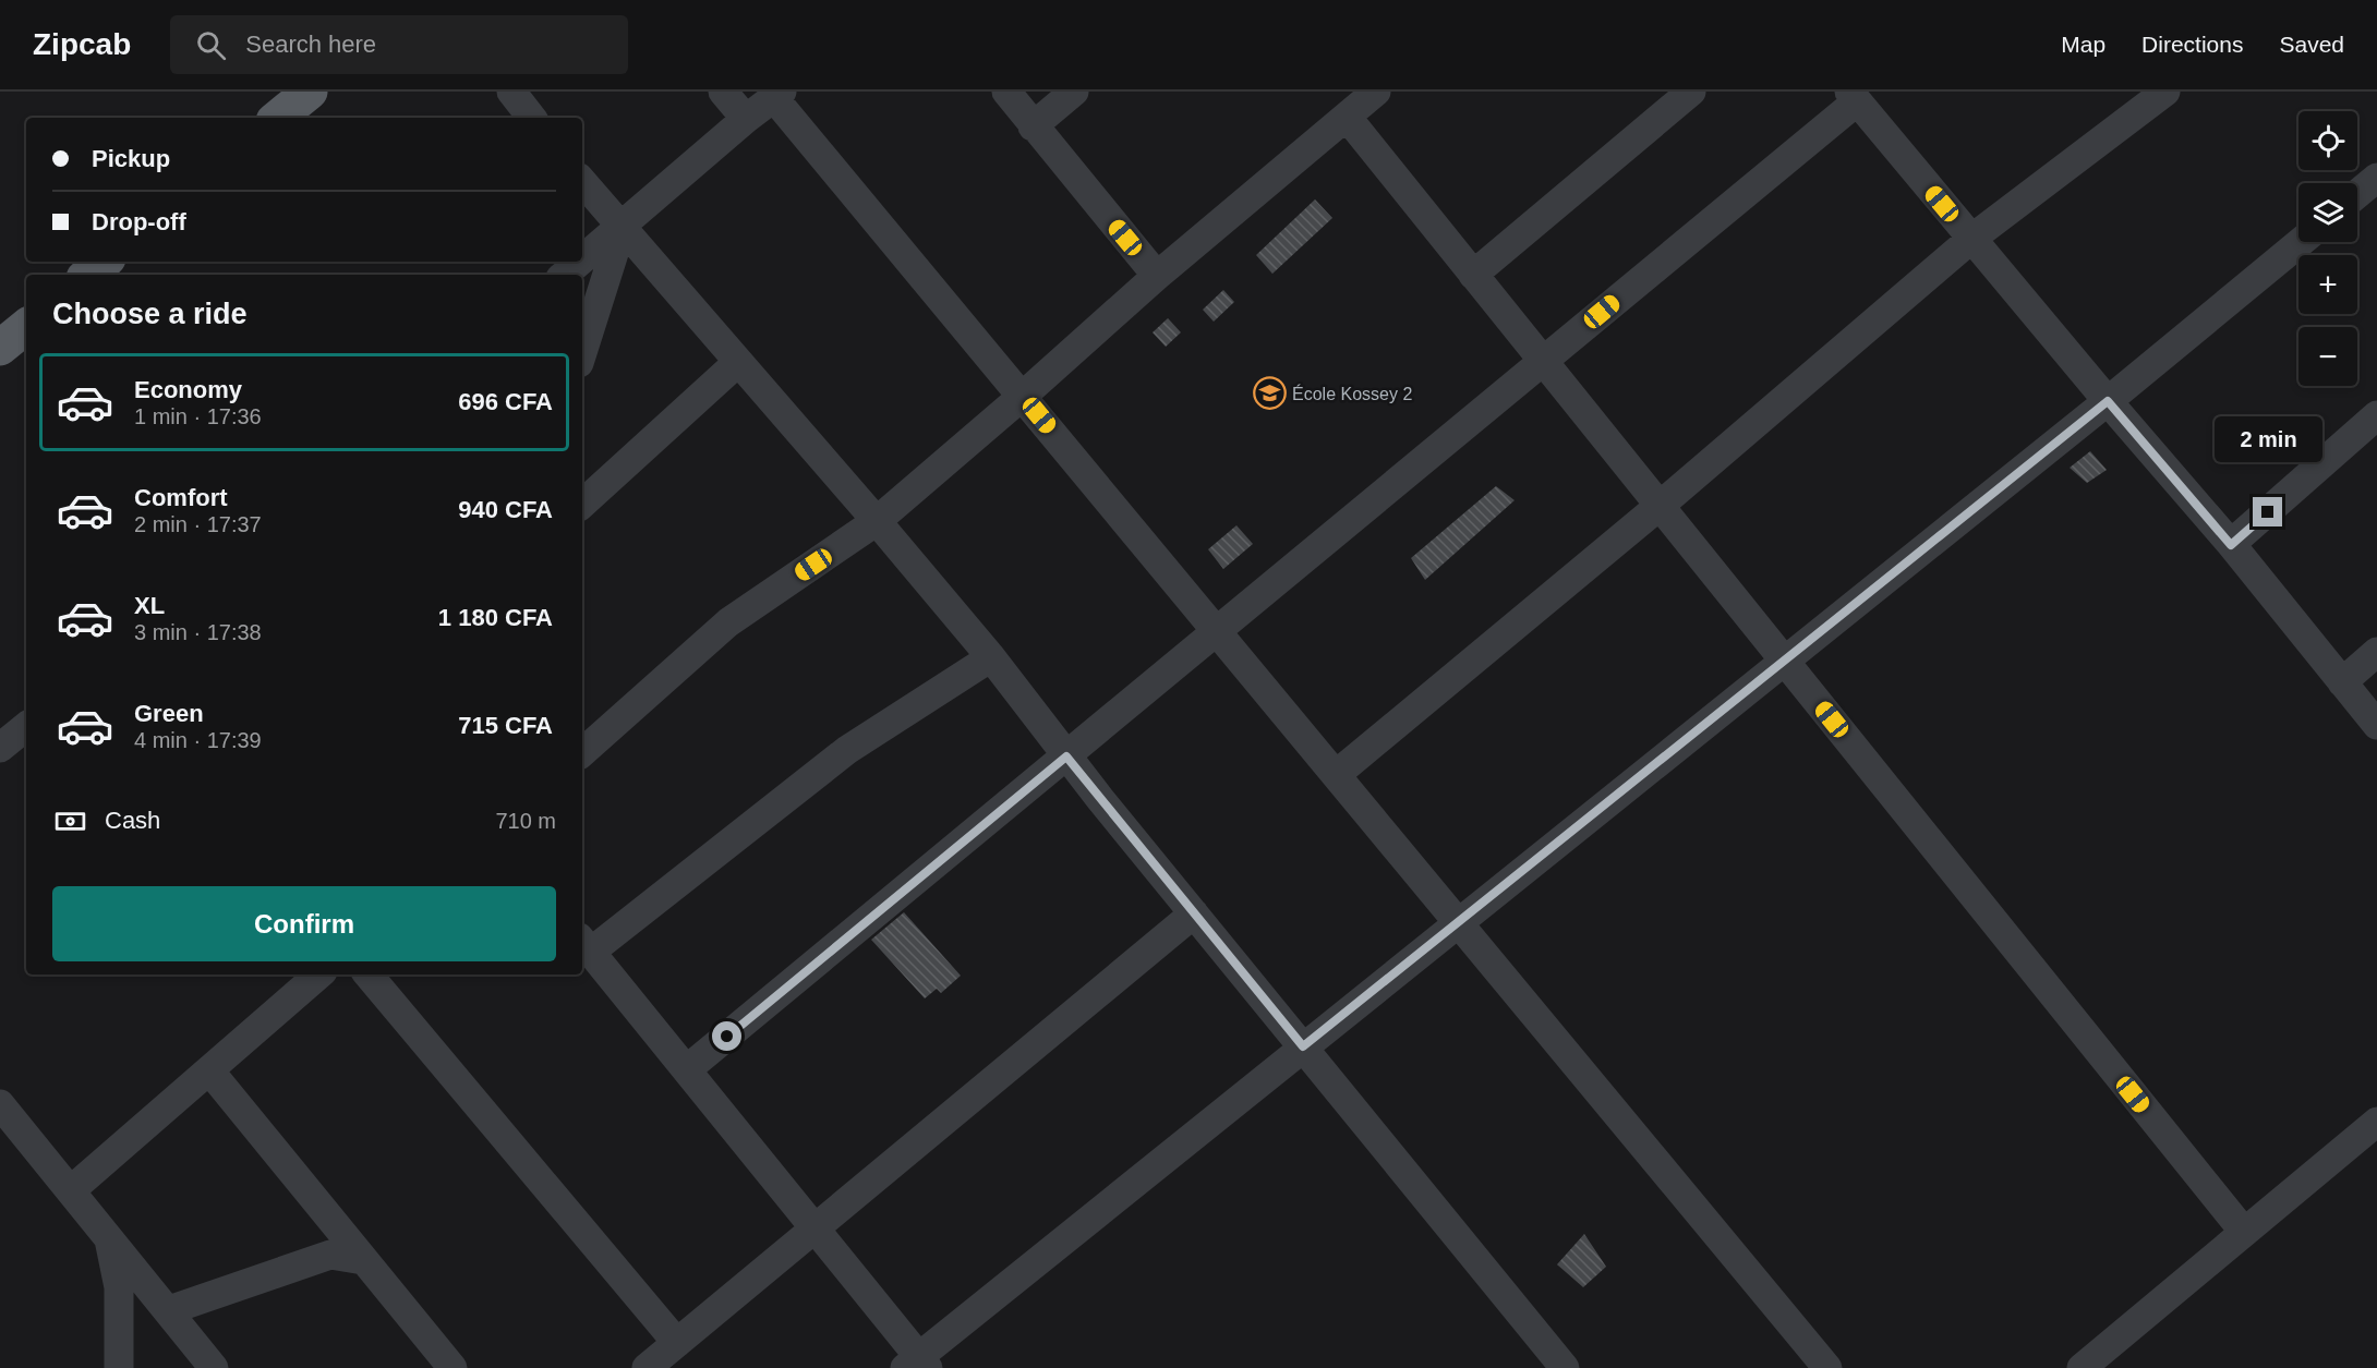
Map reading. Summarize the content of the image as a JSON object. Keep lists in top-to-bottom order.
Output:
{
  "places": {
    "school or university": ["École Kossey 2"]
  },
  "page": {
    "header": "Zipcab",
    "search": "Search here",
    "nav": ["Map", "Directions", "Saved"],
    "map_buttons": ["+", "−"],
    "banner": ["Pickup", "Drop-off"],
    "heading": "Choose a ride",
    "list": [
      {
        "name": "Economy",
        "note": "1 min · 17:36",
        "value": "696 CFA"
      },
      {
        "name": "Comfort",
        "note": "2 min · 17:37",
        "value": "940 CFA"
      },
      {
        "name": "XL",
        "note": "3 min · 17:38",
        "value": "1 180 CFA"
      },
      {
        "name": "Green",
        "note": "4 min · 17:39",
        "value": "715 CFA"
      }
    ],
    "bubble": "2 min",
    "pay": ["Cash", "710 m"],
    "buttons": "Confirm"
  }
}
